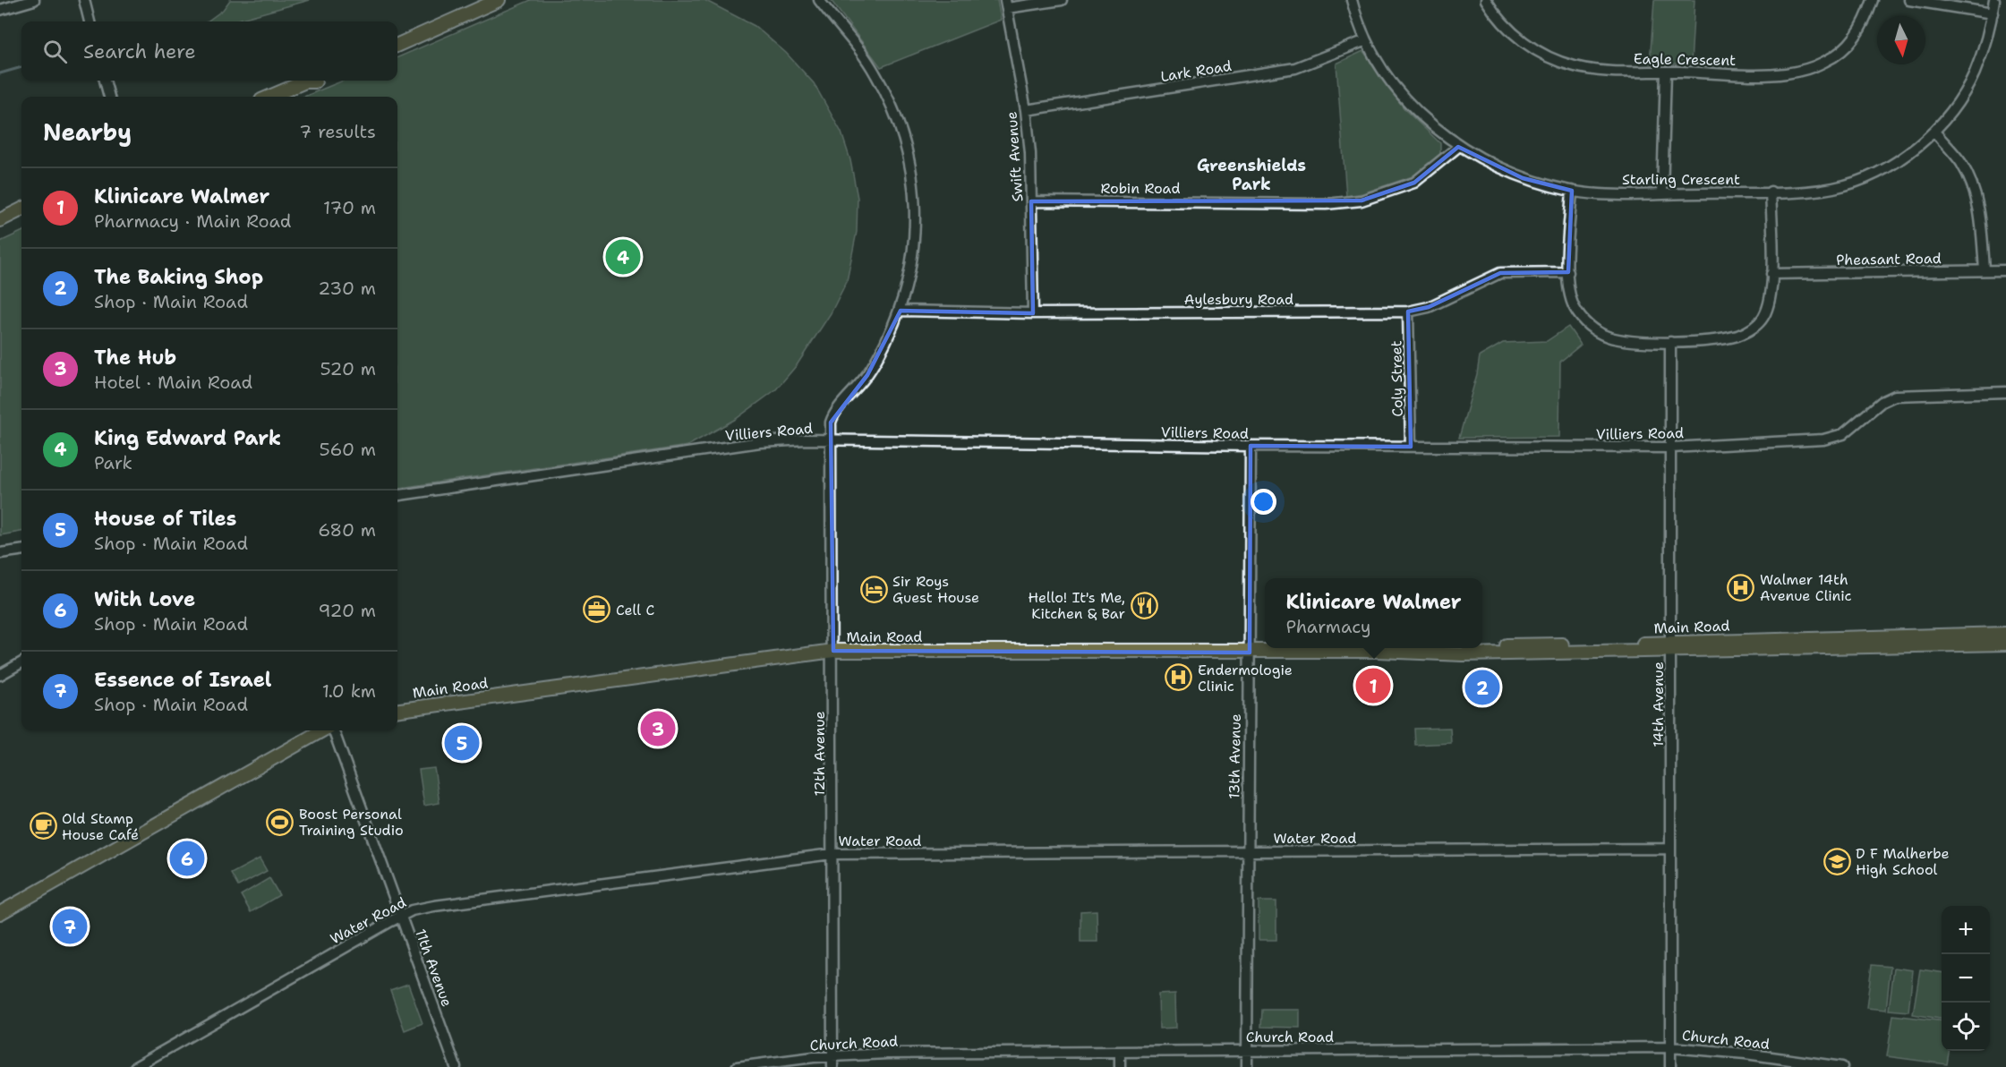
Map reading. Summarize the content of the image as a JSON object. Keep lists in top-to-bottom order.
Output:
{
  "streets": {
    "main road": ["Main Road"],
    "street": [
      "Eagle Crescent",
      "Lark Road",
      "Swift Avenue",
      "Starling Crescent",
      "Robin Road",
      "Pheasant Road",
      "Aylesbury Road",
      "Coly Street",
      "Villiers Road",
      "14th Avenue",
      "12th Avenue",
      "13th Avenue",
      "Water Road",
      "11th Avenue",
      "Church Road"
    ]
  },
  "crossings": [
    ["Lark Road", "Swift Avenue"],
    ["Lark Road", "Starling Crescent"],
    ["Swift Avenue", "Robin Road"],
    ["Swift Avenue", "Aylesbury Road"],
    ["Starling Crescent", "Robin Road"],
    ["Aylesbury Road", "Coly Street"],
    ["Aylesbury Road", "12th Avenue"],
    ["Coly Street", "Villiers Road"],
    ["Villiers Road", "14th Avenue"],
    ["Villiers Road", "12th Avenue"],
    ["Villiers Road", "13th Avenue"],
    ["Main Road", "14th Avenue"],
    ["Main Road", "12th Avenue"],
    ["Main Road", "13th Avenue"],
    ["14th Avenue", "Water Road"],
    ["14th Avenue", "Church Road"],
    ["12th Avenue", "Water Road"],
    ["12th Avenue", "Church Road"],
    ["13th Avenue", "Water Road"],
    ["13th Avenue", "Church Road"],
    ["Water Road", "11th Avenue"]
  ],
  "districts": ["Greenshields Park"],
  "places": {
    "hospital": ["Walmer 14th Avenue Clinic", "Endermologie Clinic"],
    "hotel": ["Sir Roys Guest House"],
    "restaurant": ["Hello! It's Me, Kitchen & Bar"],
    "office": ["Cell C"],
    "sports": ["Boost Personal Training Studio"],
    "cafe": ["Old Stamp House Café"],
    "school or university": ["D F Malherbe High School"]
  },
  "north": "bottom",
  "page": {
    "search": "Search here",
    "heading": ["Nearby", "7 results"],
    "list": [
      {
        "mark": "1",
        "name": "Klinicare Walmer",
        "note": "Pharmacy · Main Road",
        "value": "170 m"
      },
      {
        "mark": "2",
        "name": "The Baking Shop",
        "note": "Shop · Main Road",
        "value": "230 m"
      },
      {
        "mark": "3",
        "name": "The Hub",
        "note": "Hotel · Main Road",
        "value": "520 m"
      },
      {
        "mark": "4",
        "name": "King Edward Park",
        "note": "Park",
        "value": "560 m"
      },
      {
        "mark": "5",
        "name": "House of Tiles",
        "note": "Shop · Main Road",
        "value": "680 m"
      },
      {
        "mark": "6",
        "name": "With Love",
        "note": "Shop · Main Road",
        "value": "920 m"
      },
      {
        "mark": "7",
        "name": "Essence of Israel",
        "note": "Shop · Main Road",
        "value": "1.0 km"
      }
    ],
    "pins": [
      "4",
      "1",
      "2",
      "3",
      "5",
      "6",
      "7"
    ],
    "popup": ["Klinicare Walmer", "Pharmacy"],
    "map_buttons": ["+", "−"]
  }
}
